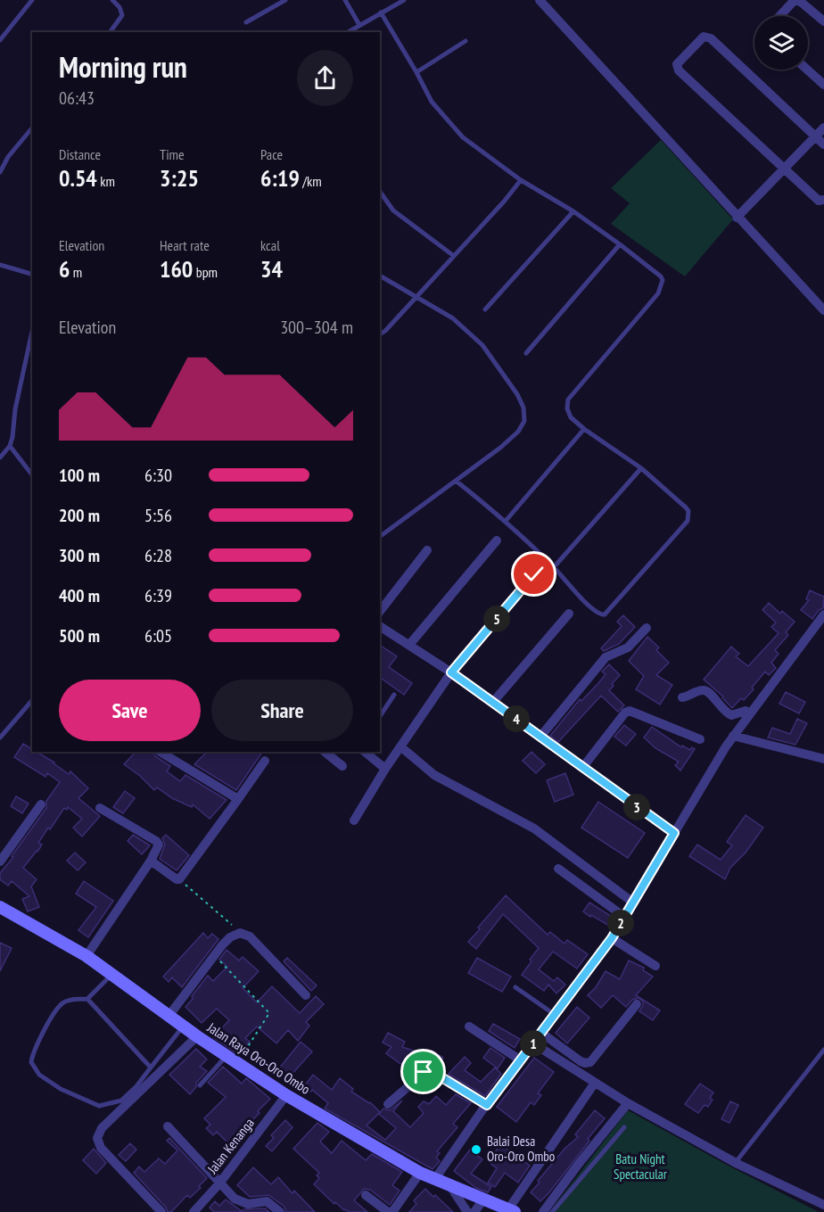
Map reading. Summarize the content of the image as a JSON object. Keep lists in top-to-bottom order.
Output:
{
  "streets": {
    "main road": ["Jalan Raya Oro-Oro Ombo"],
    "street": ["Jalan Kenanga"]
  },
  "crossings": [
    ["Jalan Raya Oro-Oro Ombo", "Jalan Kenanga"]
  ],
  "parks": ["Batu Night Spectacular"],
  "places": ["Balai Desa Oro-Oro Ombo"],
  "page": {
    "heading": ["Morning run", "06:43"],
    "stats": [
      ["Distance", "0.54 km"],
      ["Time", "3:25"],
      ["Pace", "6:19 /km"],
      ["Elevation", "6 m"],
      ["Heart rate", "160 bpm"],
      ["kcal", "34"]
    ],
    "chart": ["Elevation", "300–304 m"],
    "list": [
      {
        "name": "100 m",
        "note": "6:30"
      },
      {
        "name": "200 m",
        "note": "5:56"
      },
      {
        "name": "300 m",
        "note": "6:28"
      },
      {
        "name": "400 m",
        "note": "6:39"
      },
      {
        "name": "500 m",
        "note": "6:05"
      }
    ],
    "pins": [
      "5",
      "4",
      "3",
      "2",
      "1"
    ],
    "buttons": ["Save", "Share"]
  }
}
